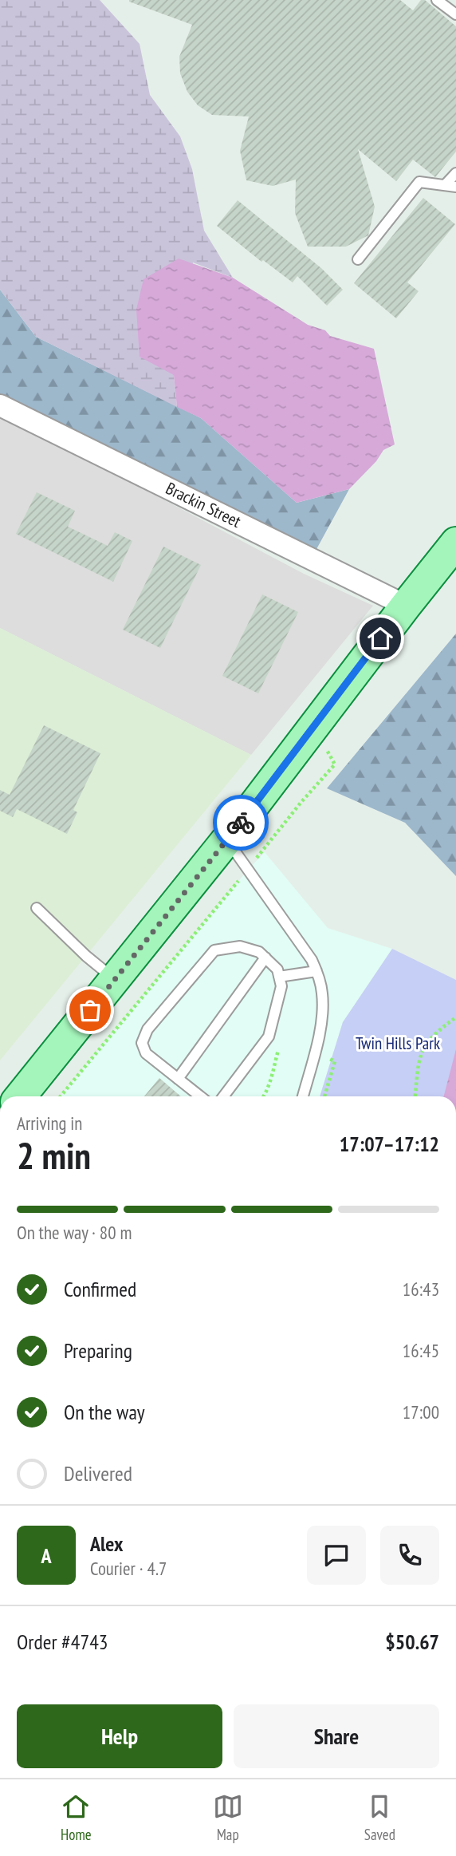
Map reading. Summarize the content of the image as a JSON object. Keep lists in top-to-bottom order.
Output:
{
  "streets": {
    "street": ["Brackin Street"]
  },
  "parks": ["Twin Hills Park"],
  "page": {
    "heading": ["2 min", "Arriving in", "17:07–17:12"],
    "panel": [
      "Alex",
      "Courier · 4.7",
      "Order #4743",
      "$50.67"
    ],
    "bar": "On the way · 80 m",
    "list": [
      ["Confirmed", "16:43"],
      ["Preparing", "16:45"],
      ["On the way", "17:00"],
      "Delivered"
    ],
    "round": "A",
    "buttons": ["Help", "Share"],
    "tabs": ["Home", "Map", "Saved"]
  }
}
